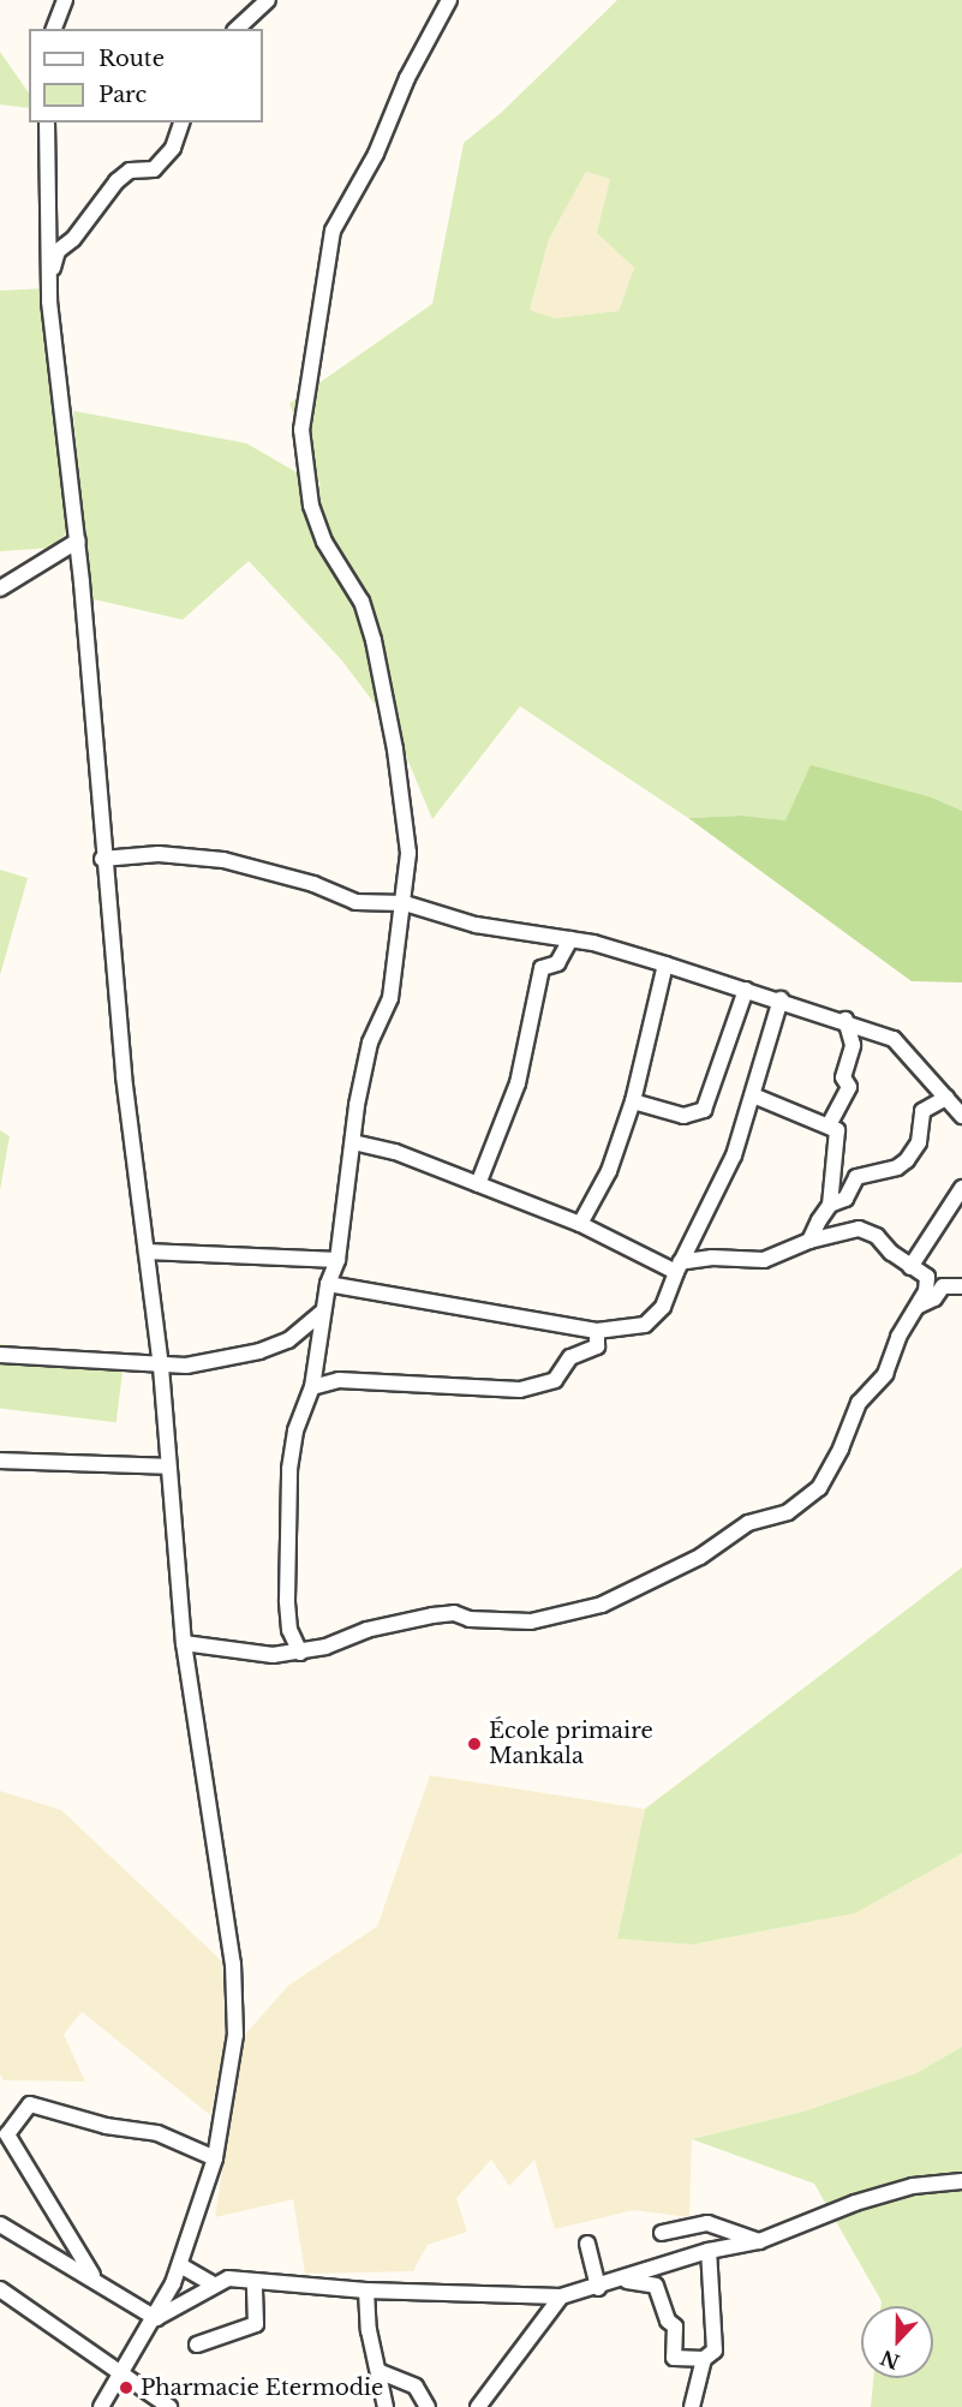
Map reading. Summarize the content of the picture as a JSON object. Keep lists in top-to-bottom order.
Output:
{
  "places": ["École primaire Mankala", "Pharmacie Etermodie"],
  "legend": ["Route", "Parc"],
  "north": "bottom"
}
